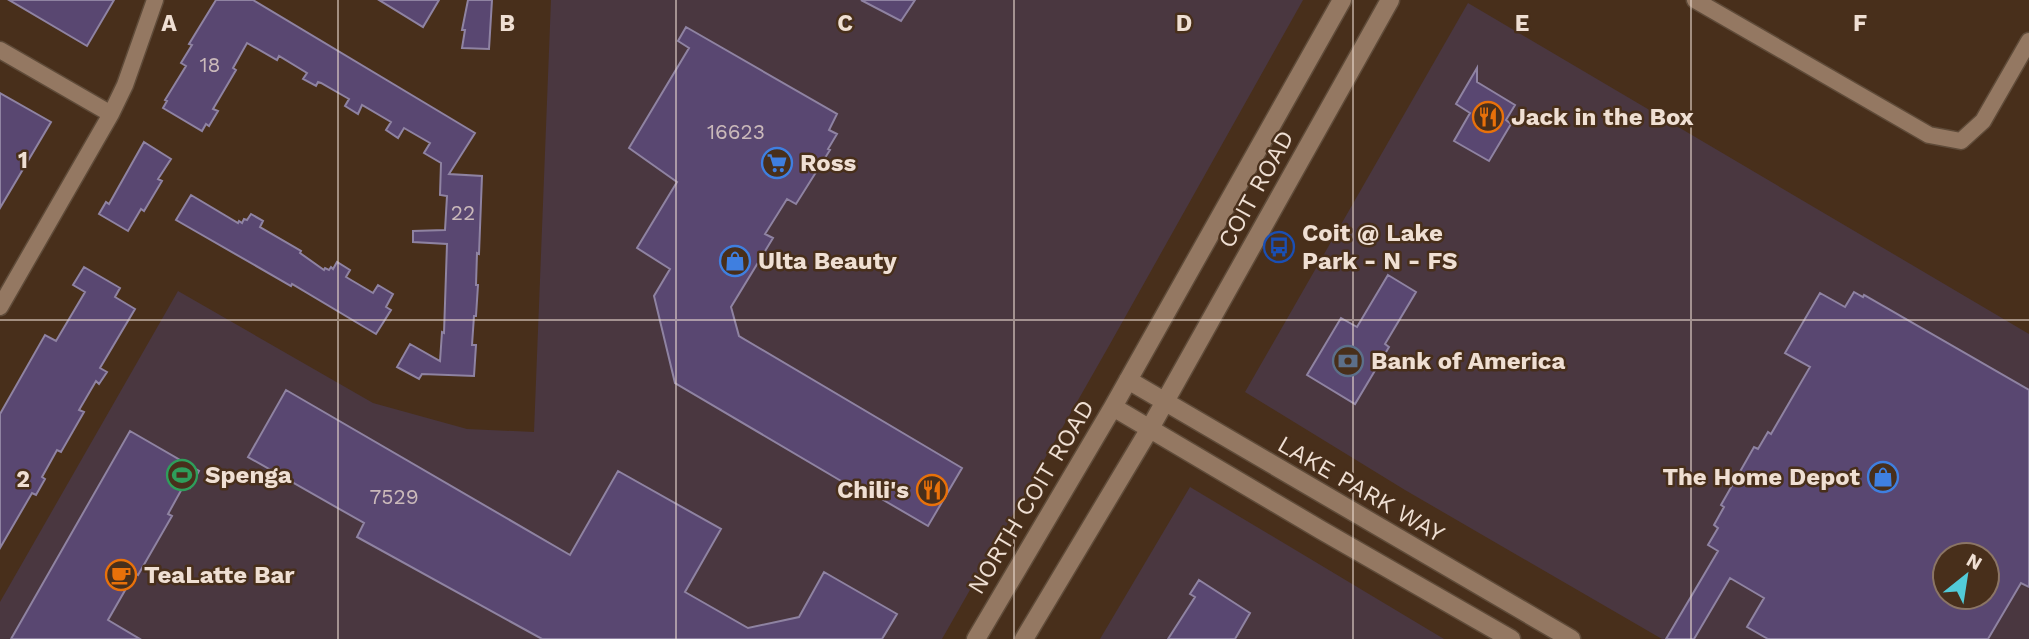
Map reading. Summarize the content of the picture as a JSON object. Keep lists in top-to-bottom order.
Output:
{
  "streets": {
    "main road": ["COIT ROAD", "LAKE PARK WAY", "NORTH COIT ROAD"]
  },
  "crossings": [
    ["COIT ROAD", "LAKE PARK WAY"],
    ["COIT ROAD", "NORTH COIT ROAD"],
    ["LAKE PARK WAY", "NORTH COIT ROAD"]
  ],
  "places": {
    "restaurant": ["Jack in the Box", "Chili's"],
    "supermarket": ["Ross"],
    "bus stop": ["Coit @ Lake Park - N - FS"],
    "shop": ["Ulta Beauty", "The Home Depot"],
    "bank": ["Bank of America"],
    "sports": ["Spenga"],
    "cafe": ["TeaLatte Bar"]
  },
  "house_numbers": [
    "18",
    "16623",
    "22",
    "7529"
  ],
  "north": "top right",
  "grid": {
    "columns": [
      "A",
      "B",
      "C",
      "D",
      "E",
      "F"
    ],
    "rows": ["1", "2"]
  }
}
